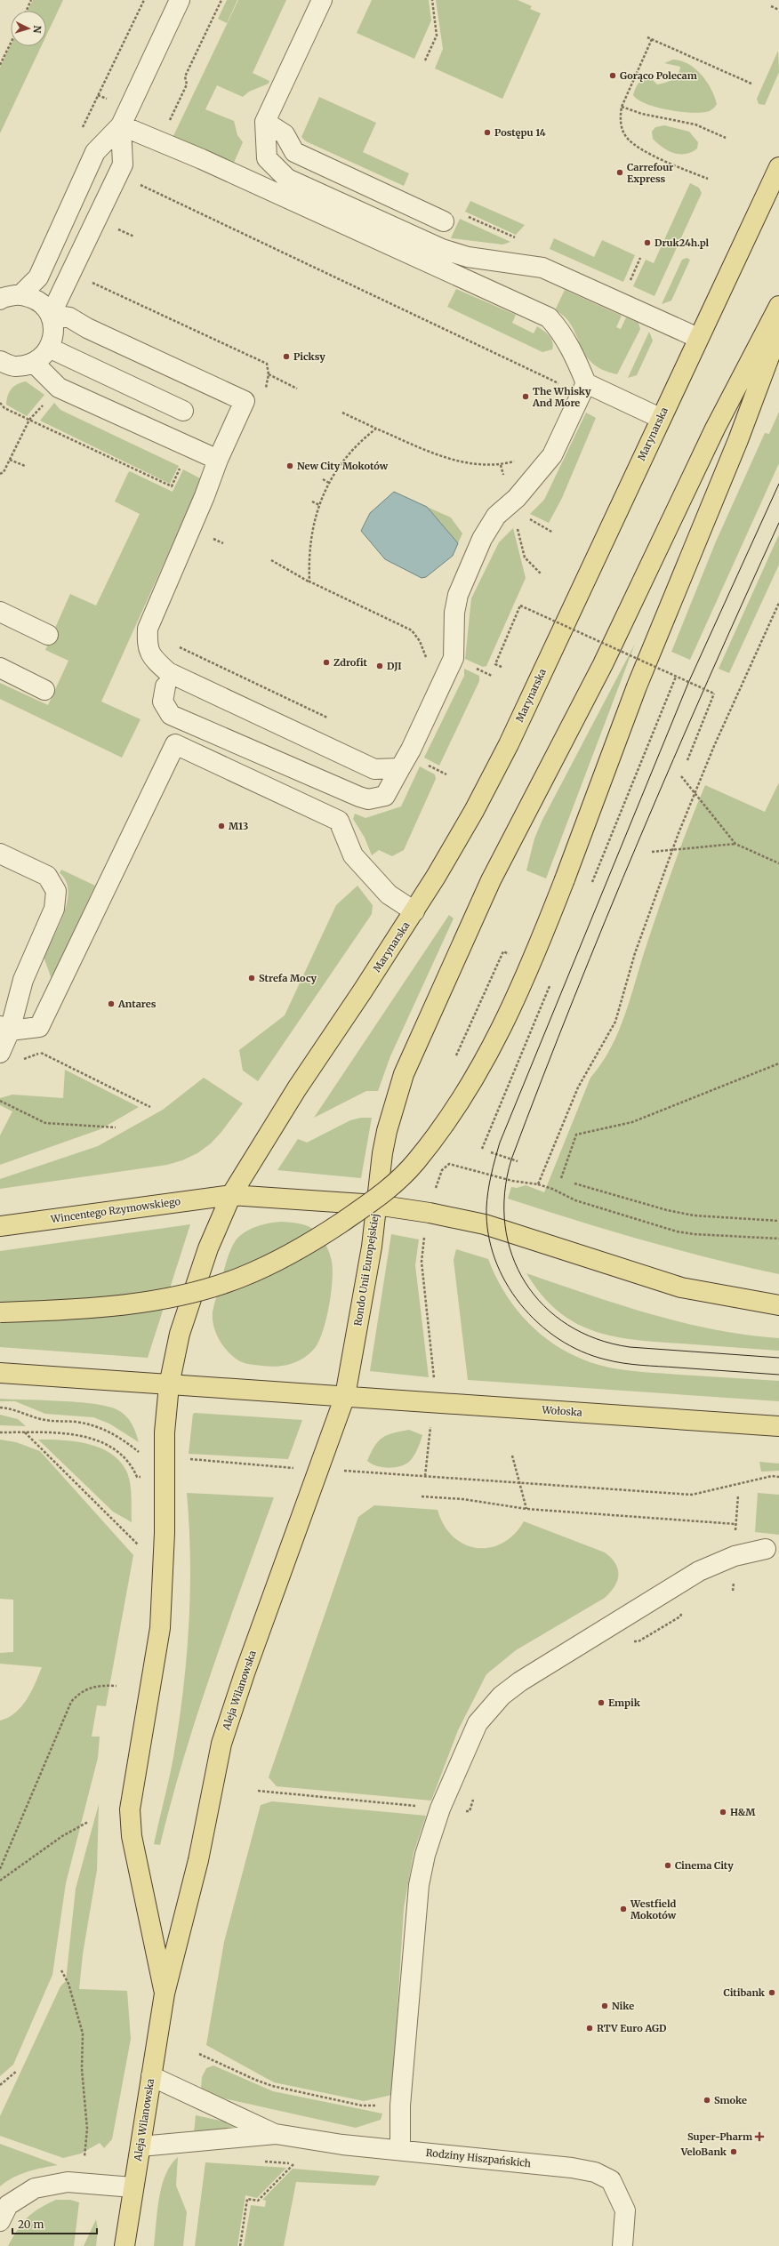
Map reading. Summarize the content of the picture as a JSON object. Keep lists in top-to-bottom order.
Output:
{
  "streets": {
    "main road": [
      "Marynarska",
      "Wincentego Rzymowskiego",
      "Rondo Unii Europejskiej",
      "Wołoska",
      "Aleja Wilanowska"
    ],
    "street": ["Rodziny Hiszpańskich"]
  },
  "crossings": [
    ["Marynarska", "Wincentego Rzymowskiego"],
    ["Marynarska", "Rondo Unii Europejskiej"],
    ["Wincentego Rzymowskiego", "Rondo Unii Europejskiej"],
    ["Rondo Unii Europejskiej", "Wołoska"],
    ["Rondo Unii Europejskiej", "Aleja Wilanowska"],
    ["Wołoska", "Aleja Wilanowska"],
    ["Aleja Wilanowska", "Rodziny Hiszpańskich"]
  ],
  "places": {
    "other": [
      "Gorąco Polecam",
      "Postępu 14",
      "Carrefour Express",
      "Druk24h.pl",
      "Picksy",
      "The Whisky And More",
      "New City Mokotów",
      "Zdrofit",
      "DJI",
      "M13",
      "Strefa Mocy",
      "Antares",
      "Empik",
      "H&M",
      "Cinema City",
      "Westfield Mokotów",
      "Citibank",
      "Nike",
      "RTV Euro AGD",
      "Smoke",
      "VeloBank"
    ],
    "health": ["Super-Pharm"]
  },
  "scale_bar": "20 m",
  "north": "right"
}
